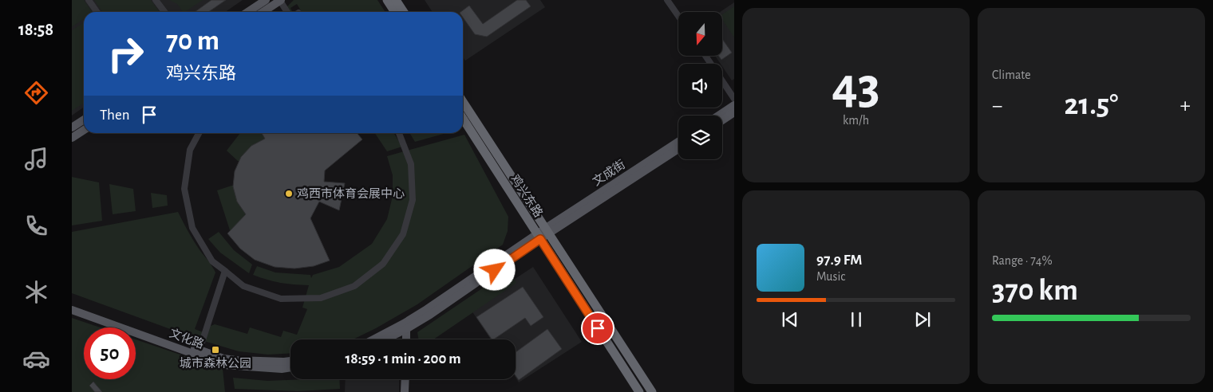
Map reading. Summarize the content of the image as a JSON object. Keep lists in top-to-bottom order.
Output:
{
  "streets": {
    "highway": ["鸡兴东路"],
    "main road": ["文成街", "文化路"]
  },
  "crossings": [
    ["文成街", "鸡兴东路"]
  ],
  "places": {
    "other": ["鸡西市体育会展中心"],
    "transit": ["城市森林公园"]
  },
  "north": "bottom",
  "page": {
    "tabs": "18:58",
    "tile": [
      ["43", "km/h"],
      "Climate",
      ["Range · 74%", "370 km"]
    ],
    "turn": ["70 m", "鸡兴东路"],
    "heat": ["−", "21.5°", "+"],
    "then": "Then",
    "song": ["97.9 FM", "Music"],
    "limit": "50",
    "trip": "18:59 · 1 min · 200 m"
  }
}
